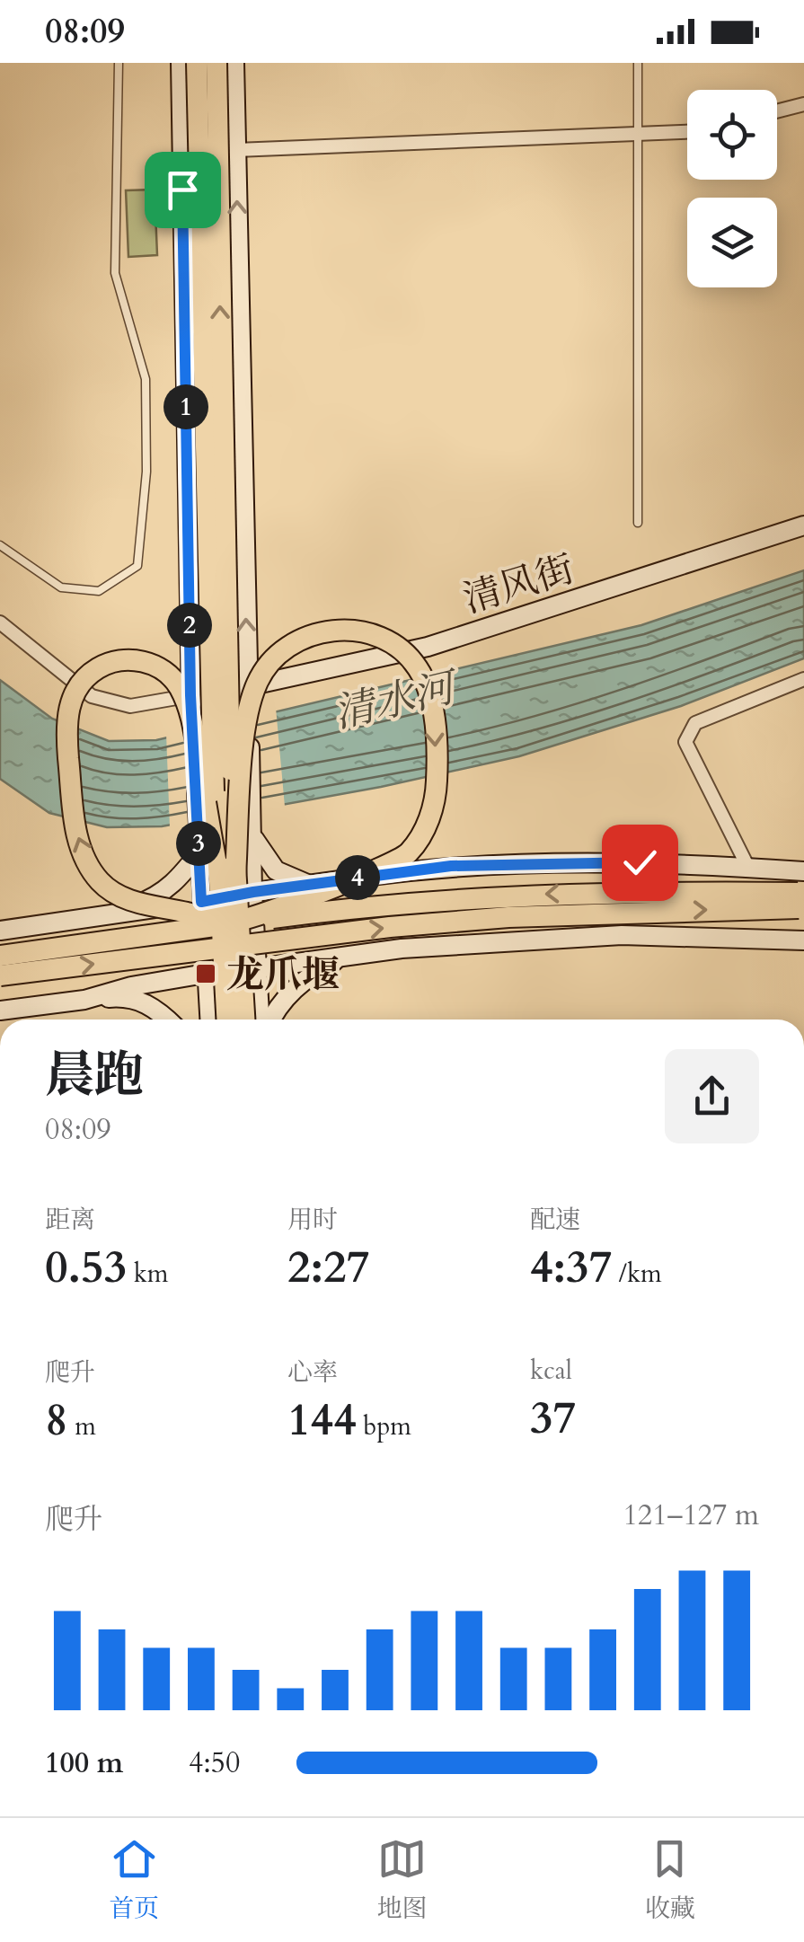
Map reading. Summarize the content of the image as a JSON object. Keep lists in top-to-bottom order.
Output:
{
  "streets": {
    "main road": ["清风街"]
  },
  "water": ["清水河"],
  "places": {
    "transit": ["龙爪堰"]
  },
  "page": {
    "status": "08:09",
    "pins": [
      "1",
      "2",
      "3",
      "4"
    ],
    "heading": ["晨跑", "08:09"],
    "stats": [
      ["距离", "0.53 km"],
      ["用时", "2:27"],
      ["配速", "4:37 /km"],
      ["爬升", "8 m"],
      ["心率", "144 bpm"],
      ["kcal", "37"]
    ],
    "chart": ["爬升", "121–127 m"],
    "list": [
      {
        "name": "100 m",
        "note": "4:50"
      }
    ],
    "tabs": ["首页", "地图", "收藏"]
  }
}
